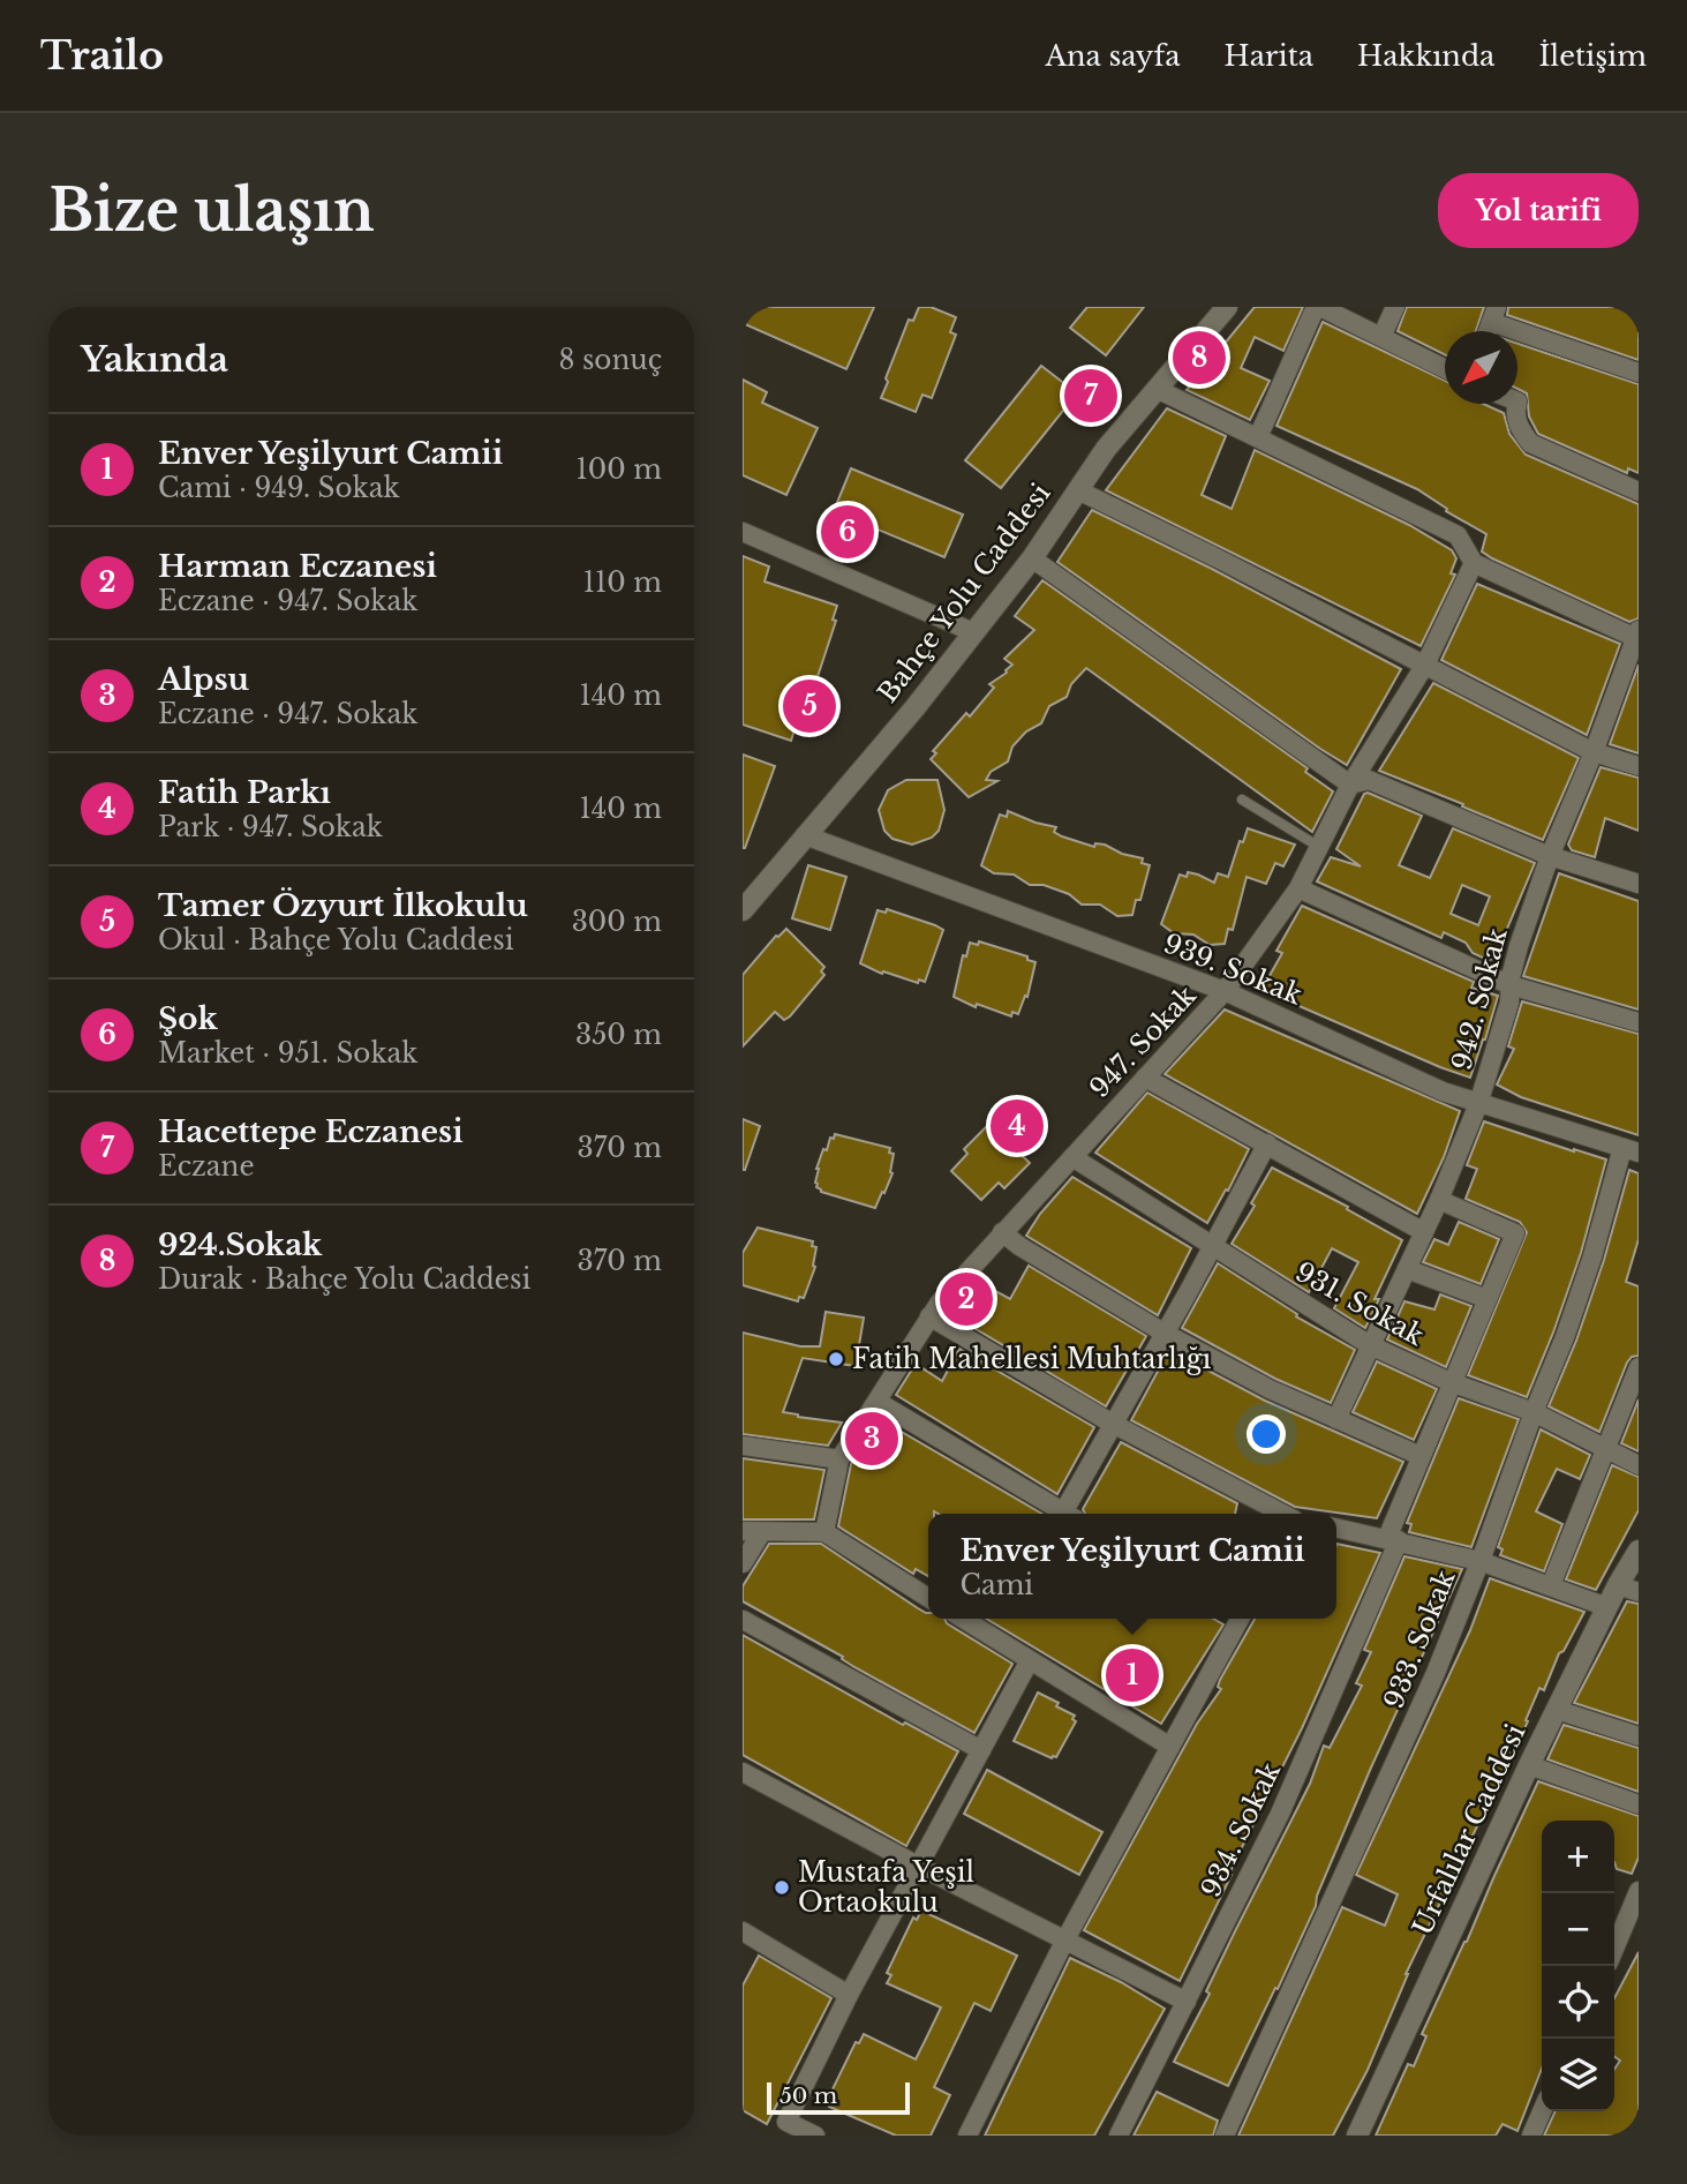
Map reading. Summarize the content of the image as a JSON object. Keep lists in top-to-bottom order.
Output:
{
  "streets": {
    "street": [
      "Bahçe Yolu Caddesi",
      "939. Sokak",
      "942. Sokak",
      "947. Sokak",
      "931. Sokak",
      "933. Sokak",
      "934. Sokak",
      "Urfalılar Caddesi"
    ]
  },
  "crossings": [
    ["Bahçe Yolu Caddesi", "939. Sokak"],
    ["939. Sokak", "942. Sokak"],
    ["939. Sokak", "947. Sokak"],
    ["939. Sokak", "933. Sokak"],
    ["942. Sokak", "931. Sokak"],
    ["942. Sokak", "934. Sokak"],
    ["947. Sokak", "931. Sokak"],
    ["931. Sokak", "933. Sokak"],
    ["931. Sokak", "934. Sokak"]
  ],
  "places": ["Fatih Mahellesi Muhtarlığı", "Mustafa Yeşil Ortaokulu"],
  "scale_bar": "50 m",
  "north": "bottom left",
  "page": {
    "header": "Trailo",
    "nav": [
      "Ana sayfa",
      "Harita",
      "Hakkında",
      "İletişim"
    ],
    "buttons": "Yol tarifi",
    "title": "Bize ulaşın",
    "heading": ["Yakında", "8 sonuç"],
    "pins": [
      "8",
      "7",
      "6",
      "5",
      "4",
      "2",
      "3",
      "1"
    ],
    "list": [
      {
        "mark": "1",
        "name": "Enver Yeşilyurt Camii",
        "note": "Cami · 949. Sokak",
        "value": "100 m"
      },
      {
        "mark": "2",
        "name": "Harman Eczanesi",
        "note": "Eczane · 947. Sokak",
        "value": "110 m"
      },
      {
        "mark": "3",
        "name": "Alpsu",
        "note": "Eczane · 947. Sokak",
        "value": "140 m"
      },
      {
        "mark": "4",
        "name": "Fatih Parkı",
        "note": "Park · 947. Sokak",
        "value": "140 m"
      },
      {
        "mark": "5",
        "name": "Tamer Özyurt İlkokulu",
        "note": "Okul · Bahçe Yolu Caddesi",
        "value": "300 m"
      },
      {
        "mark": "6",
        "name": "Şok",
        "note": "Market · 951. Sokak",
        "value": "350 m"
      },
      {
        "mark": "7",
        "name": "Hacettepe Eczanesi",
        "note": "Eczane",
        "value": "370 m"
      },
      {
        "mark": "8",
        "name": "924.Sokak",
        "note": "Durak · Bahçe Yolu Caddesi",
        "value": "370 m"
      }
    ],
    "popup": ["Enver Yeşilyurt Camii", "Cami"],
    "map_buttons": ["+", "−"],
    "scale": "50 m"
  }
}
